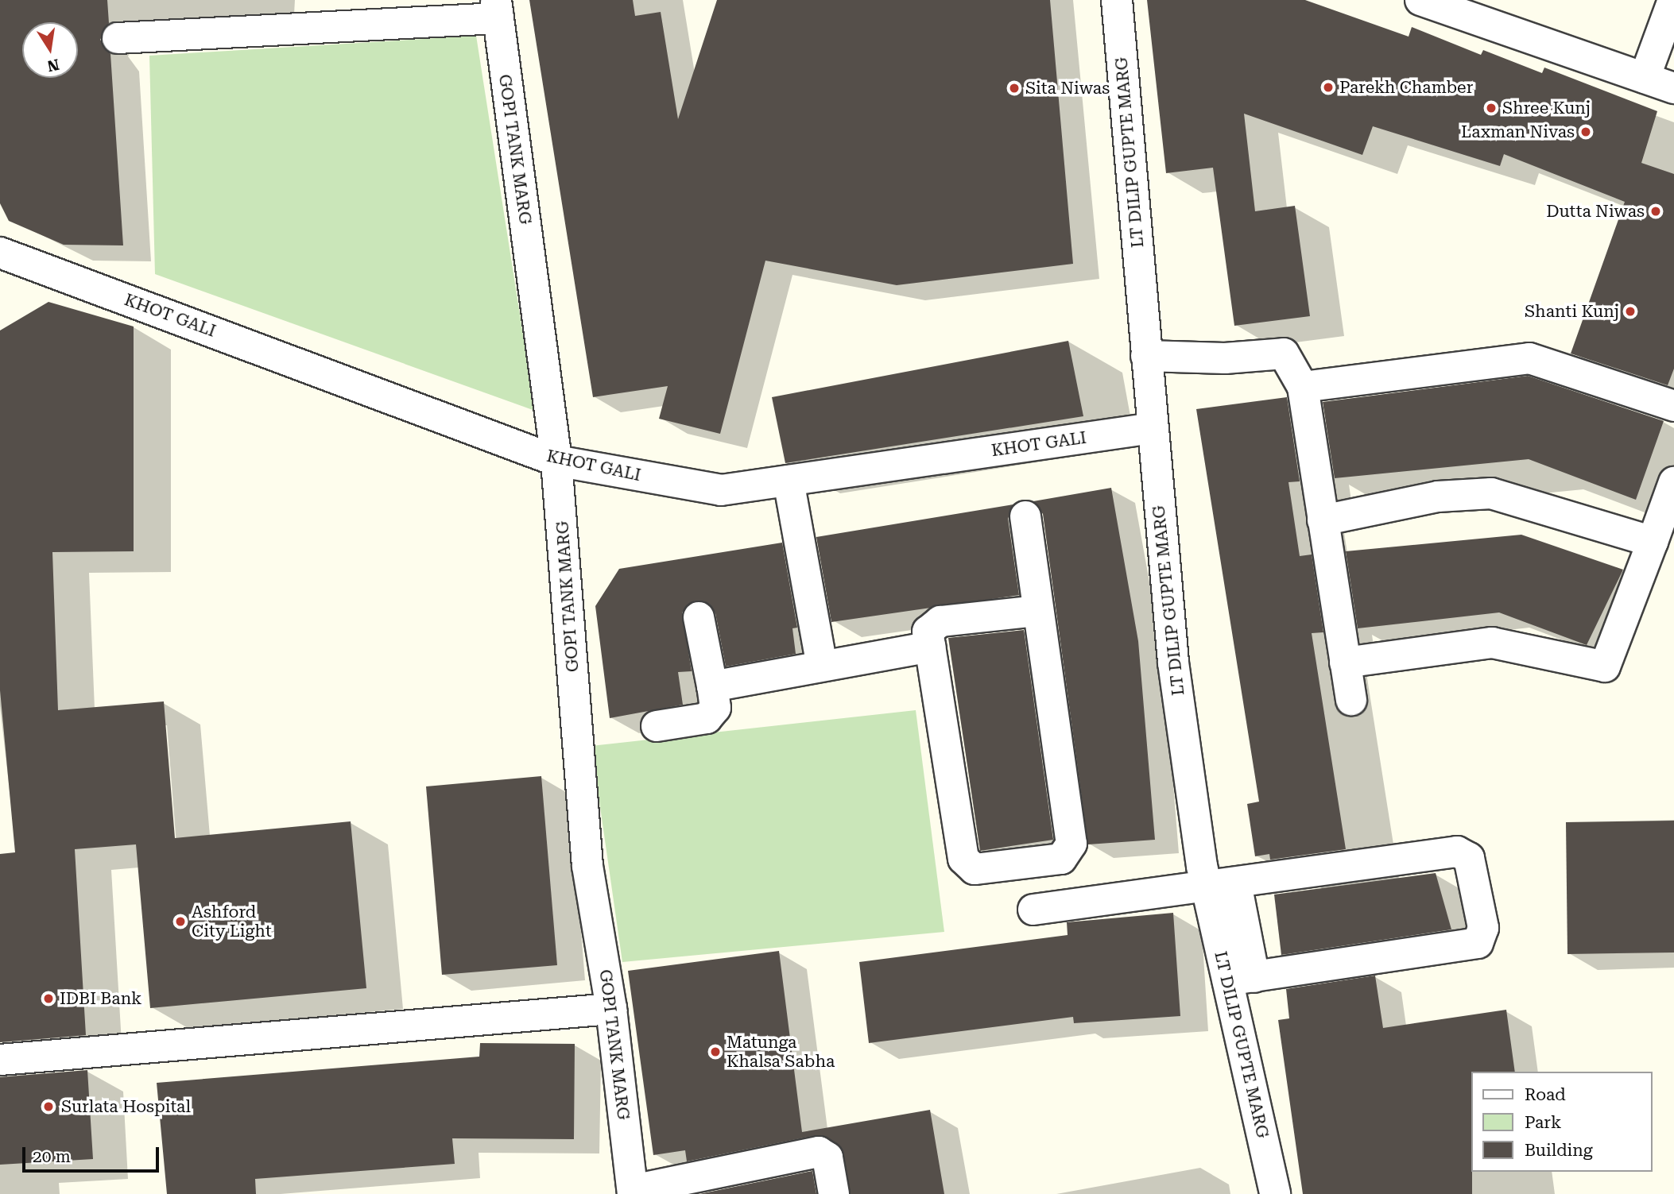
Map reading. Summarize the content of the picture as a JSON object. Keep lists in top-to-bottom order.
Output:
{
  "streets": {
    "street": ["GOPI TANK MARG", "LT DILIP GUPTE MARG", "KHOT GALI"]
  },
  "crossings": [
    ["GOPI TANK MARG", "KHOT GALI"],
    ["LT DILIP GUPTE MARG", "KHOT GALI"]
  ],
  "places": [
    "Parekh Chamber",
    "Sita Niwas",
    "Shree Kunj",
    "Laxman Nivas",
    "Dutta Niwas",
    "Shanti Kunj",
    "Ashford City Light",
    "IDBI Bank",
    "Matunga Khalsa Sabha",
    "Surlata Hospital"
  ],
  "legend": ["Road", "Park", "Building"],
  "scale_bar": "20 m",
  "north": "bottom"
}
